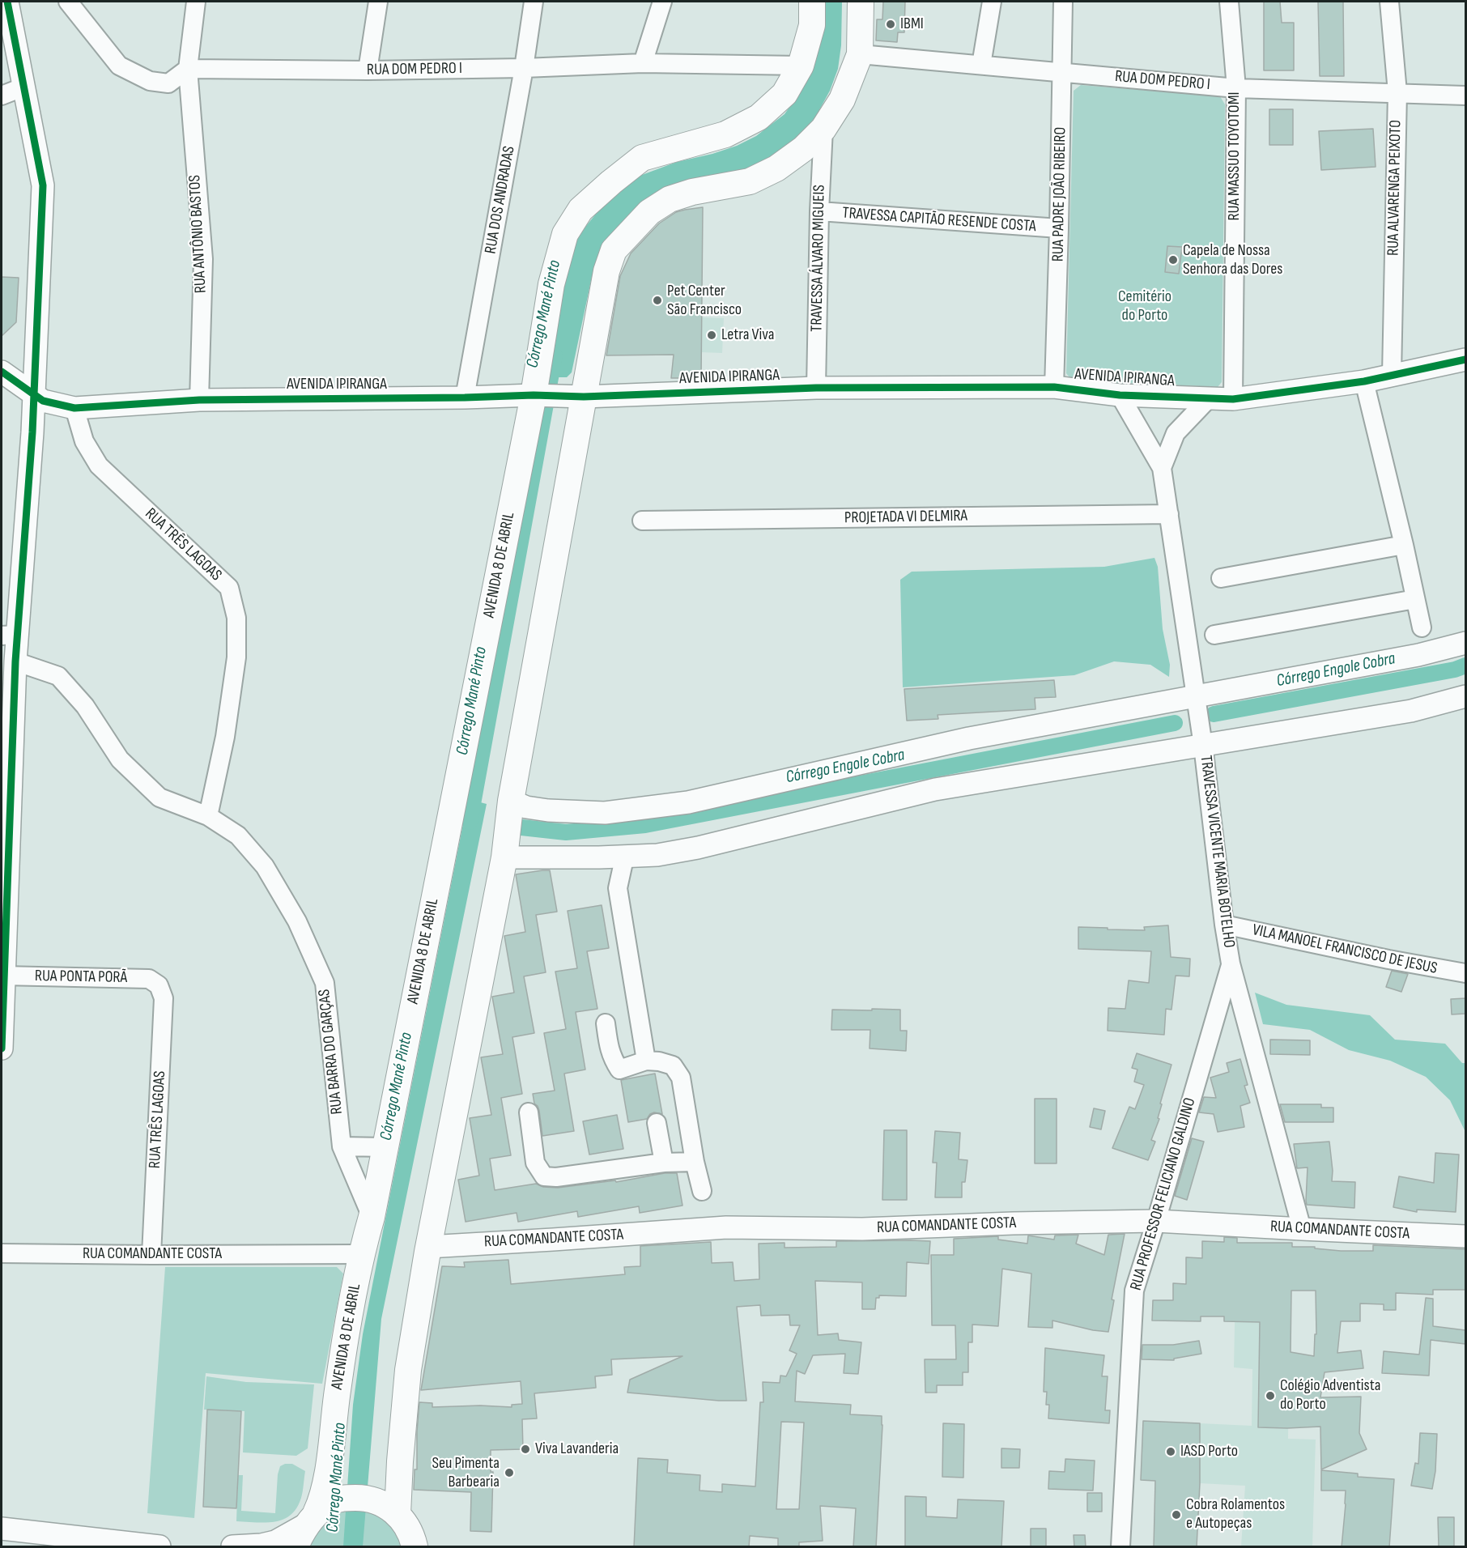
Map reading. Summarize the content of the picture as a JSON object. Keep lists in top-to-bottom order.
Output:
{
  "streets": {
    "main road": ["AVENIDA 8 DE ABRIL"],
    "street": [
      "RUA DOM PEDRO I",
      "RUA MASSUO TOYOTOMI",
      "RUA ALVARENGA PEIXOTO",
      "RUA PADRE JOÃO RIBEIRO",
      "RUA DOS ANDRADAS",
      "TRAVESSA CAPITÃO RESENDE COSTA",
      "RUA ANTÔNIO BASTOS",
      "TRAVESSA ÁLVARO MIGUEIS",
      "AVENIDA IPIRANGA",
      "PROJETADA VI DELMIRA",
      "RUA TRÊS LAGOAS",
      "TRAVESSA VICENTE MARIA BOTELHO",
      "VILA MANOEL FRANCISCO DE JESUS",
      "RUA PONTA PORÃ",
      "RUA BARRA DO GARÇAS",
      "RUA PROFESSOR FELICIANO GALDINO",
      "RUA COMANDANTE COSTA"
    ]
  },
  "crossings": [
    ["RUA DOM PEDRO I", "RUA MASSUO TOYOTOMI"],
    ["RUA DOM PEDRO I", "RUA ALVARENGA PEIXOTO"],
    ["RUA DOM PEDRO I", "RUA PADRE JOÃO RIBEIRO"],
    ["RUA DOM PEDRO I", "RUA DOS ANDRADAS"],
    ["RUA DOM PEDRO I", "RUA ANTÔNIO BASTOS"],
    ["RUA DOM PEDRO I", "AVENIDA 8 DE ABRIL"],
    ["RUA MASSUO TOYOTOMI", "AVENIDA IPIRANGA"],
    ["RUA ALVARENGA PEIXOTO", "AVENIDA IPIRANGA"],
    ["RUA PADRE JOÃO RIBEIRO", "TRAVESSA CAPITÃO RESENDE COSTA"],
    ["RUA PADRE JOÃO RIBEIRO", "AVENIDA IPIRANGA"],
    ["RUA DOS ANDRADAS", "AVENIDA IPIRANGA"],
    ["TRAVESSA CAPITÃO RESENDE COSTA", "TRAVESSA ÁLVARO MIGUEIS"],
    ["RUA ANTÔNIO BASTOS", "AVENIDA IPIRANGA"],
    ["TRAVESSA ÁLVARO MIGUEIS", "AVENIDA IPIRANGA"],
    ["TRAVESSA ÁLVARO MIGUEIS", "AVENIDA 8 DE ABRIL"],
    ["AVENIDA IPIRANGA", "RUA TRÊS LAGOAS"],
    ["AVENIDA IPIRANGA", "AVENIDA 8 DE ABRIL"],
    ["AVENIDA IPIRANGA", "TRAVESSA VICENTE MARIA BOTELHO"],
    ["PROJETADA VI DELMIRA", "TRAVESSA VICENTE MARIA BOTELHO"],
    ["RUA TRÊS LAGOAS", "RUA PONTA PORÃ"],
    ["RUA TRÊS LAGOAS", "RUA BARRA DO GARÇAS"],
    ["RUA TRÊS LAGOAS", "RUA COMANDANTE COSTA"],
    ["AVENIDA 8 DE ABRIL", "RUA BARRA DO GARÇAS"],
    ["AVENIDA 8 DE ABRIL", "RUA COMANDANTE COSTA"],
    ["TRAVESSA VICENTE MARIA BOTELHO", "VILA MANOEL FRANCISCO DE JESUS"],
    ["TRAVESSA VICENTE MARIA BOTELHO", "RUA PROFESSOR FELICIANO GALDINO"],
    ["TRAVESSA VICENTE MARIA BOTELHO", "RUA COMANDANTE COSTA"],
    ["RUA PROFESSOR FELICIANO GALDINO", "RUA COMANDANTE COSTA"]
  ],
  "water": ["Córrego Mané Pinto", "Córrego Engole Cobra"],
  "parks": ["Cemitério do Porto"],
  "places": [
    "IBMI",
    "Capela de Nossa Senhora das Dores",
    "Pet Center São Francisco",
    "Letra Viva",
    "Colégio Adventista do Porto",
    "Viva Lavanderia",
    "IASD Porto",
    "Seu Pimenta Barbearia",
    "Cobra Rolamentos e Autopeças"
  ]
}
